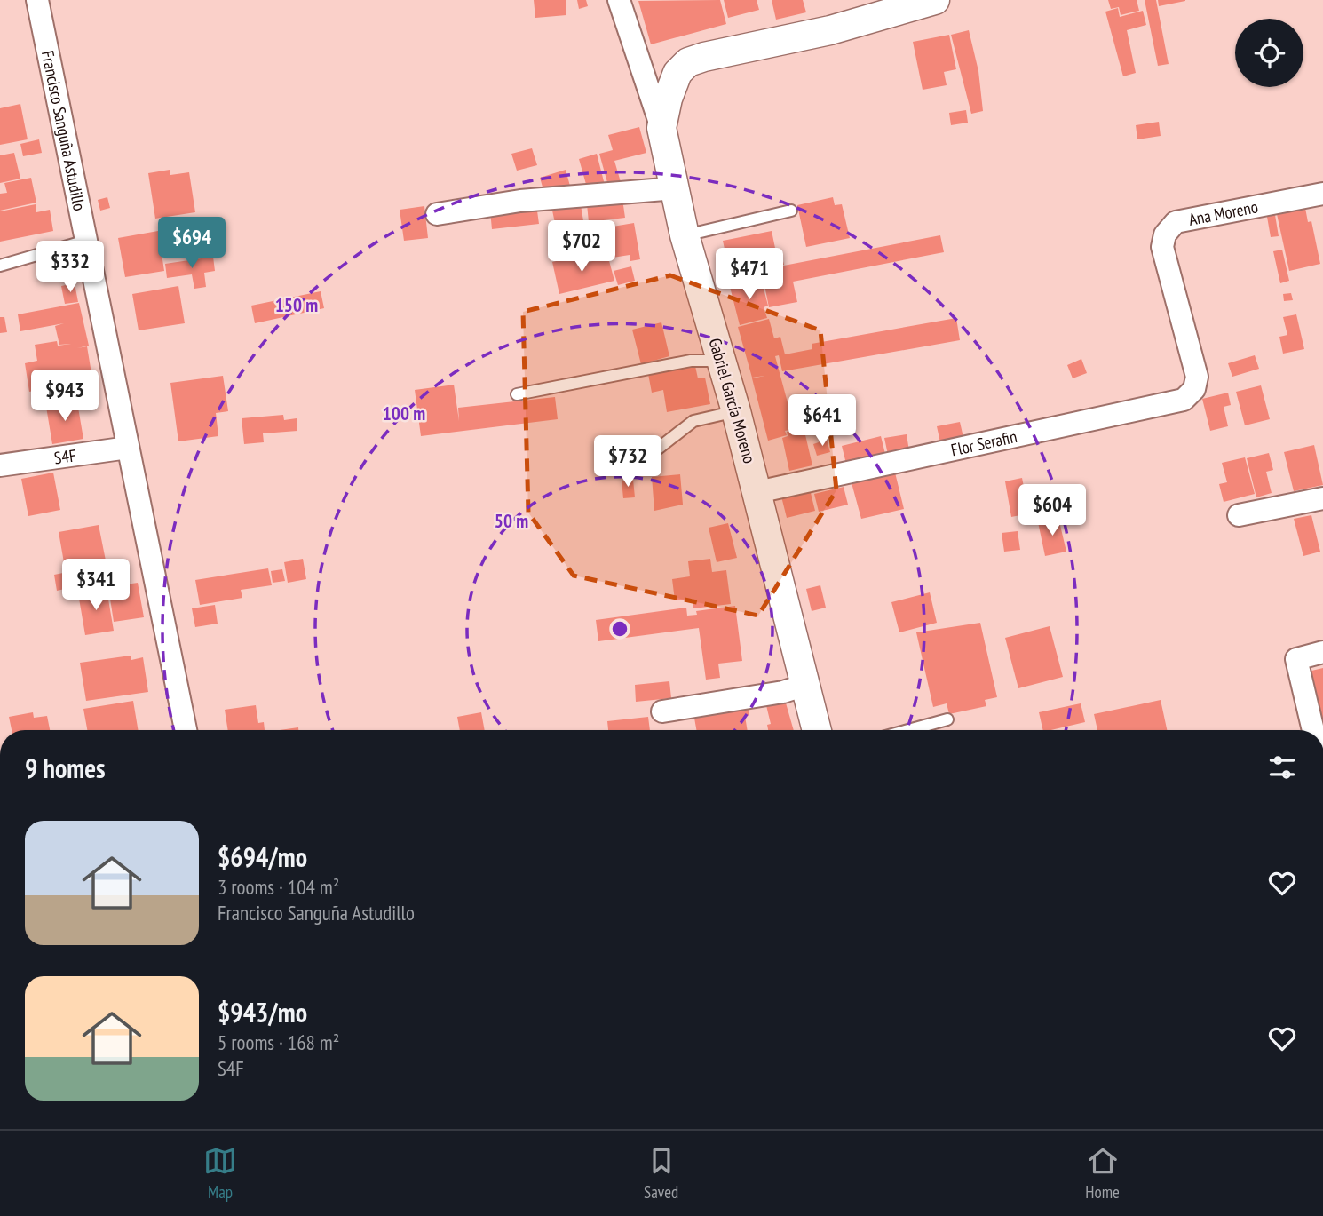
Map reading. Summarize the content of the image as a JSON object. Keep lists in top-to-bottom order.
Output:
{
  "streets": {
    "street": [
      "Francisco Sanguña Astudillo",
      "Ana Moreno",
      "Gabriel García Moreno",
      "Flor Serafin",
      "S4F"
    ]
  },
  "crossings": [
    ["Francisco Sanguña Astudillo", "S4F"],
    ["Ana Moreno", "Flor Serafin"],
    ["Gabriel García Moreno", "Flor Serafin"]
  ],
  "page": {
    "price": [
      "$694",
      "$702",
      "$332",
      "$471",
      "$943",
      "$641",
      "$732",
      "$604",
      "$341"
    ],
    "heading": "9 homes",
    "list": [
      {
        "name": "$694/mo",
        "note": "3 rooms · 104 m² · Francisco Sanguña Astudillo"
      },
      {
        "name": "$943/mo",
        "note": "5 rooms · 168 m² · S4F"
      }
    ],
    "tabs": ["Map", "Saved", "Home"]
  },
  "rings": ["150 m", "100 m", "50 m"]
}
